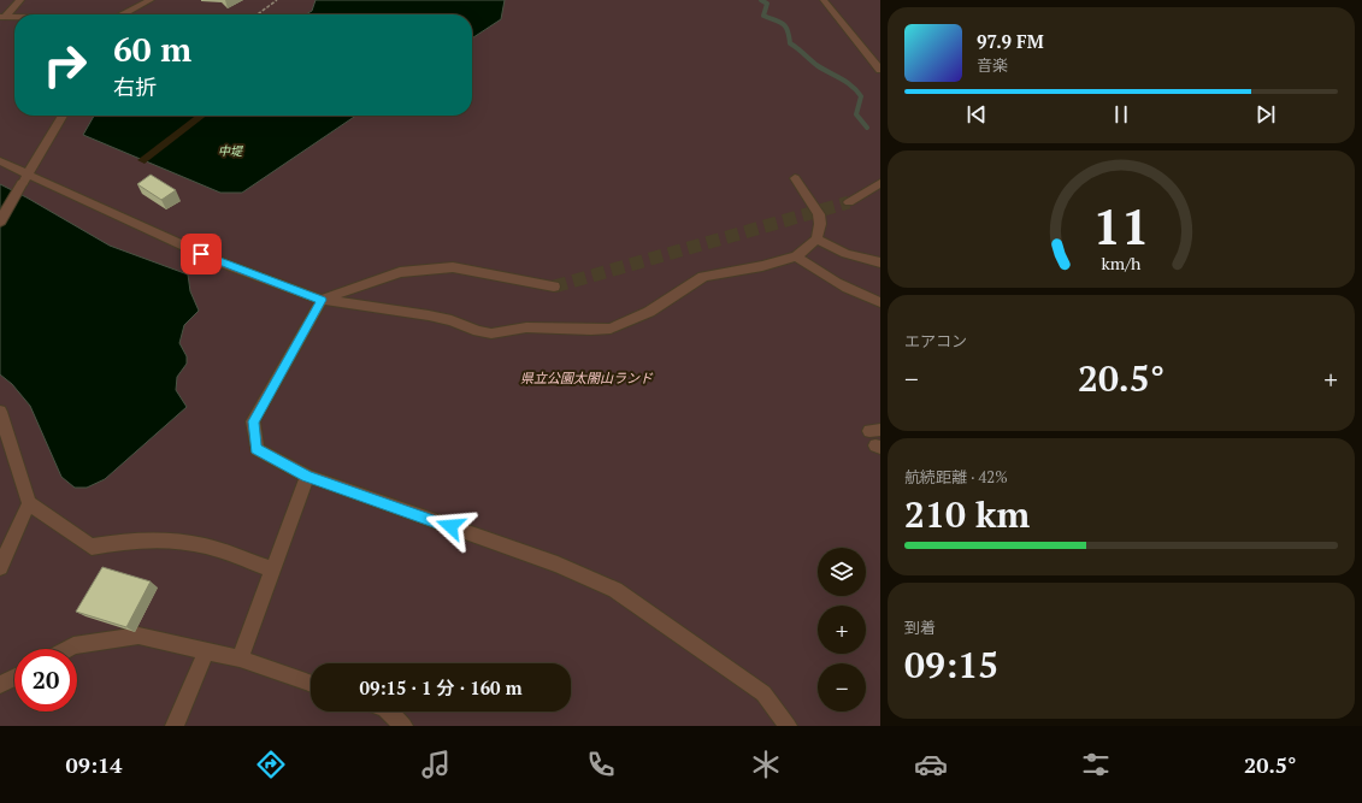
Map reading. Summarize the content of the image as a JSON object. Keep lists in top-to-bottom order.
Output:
{
  "water": ["中堤"],
  "parks": ["県立公園太閤山ランド"],
  "page": {
    "turn": ["60 m", "右折"],
    "song": ["97.9 FM", "音楽"],
    "tile": [
      "エアコン",
      ["航続距離 · 42%", "210 km"],
      ["到着", "09:15"]
    ],
    "heat": ["−", "20.5°", "+"],
    "map_buttons": ["+", "−"],
    "limit": "20",
    "trip": "09:15 · 1 分 · 160 m",
    "tabs": ["09:14", "20.5°"],
    "gauge": ["11", "km/h"]
  }
}
